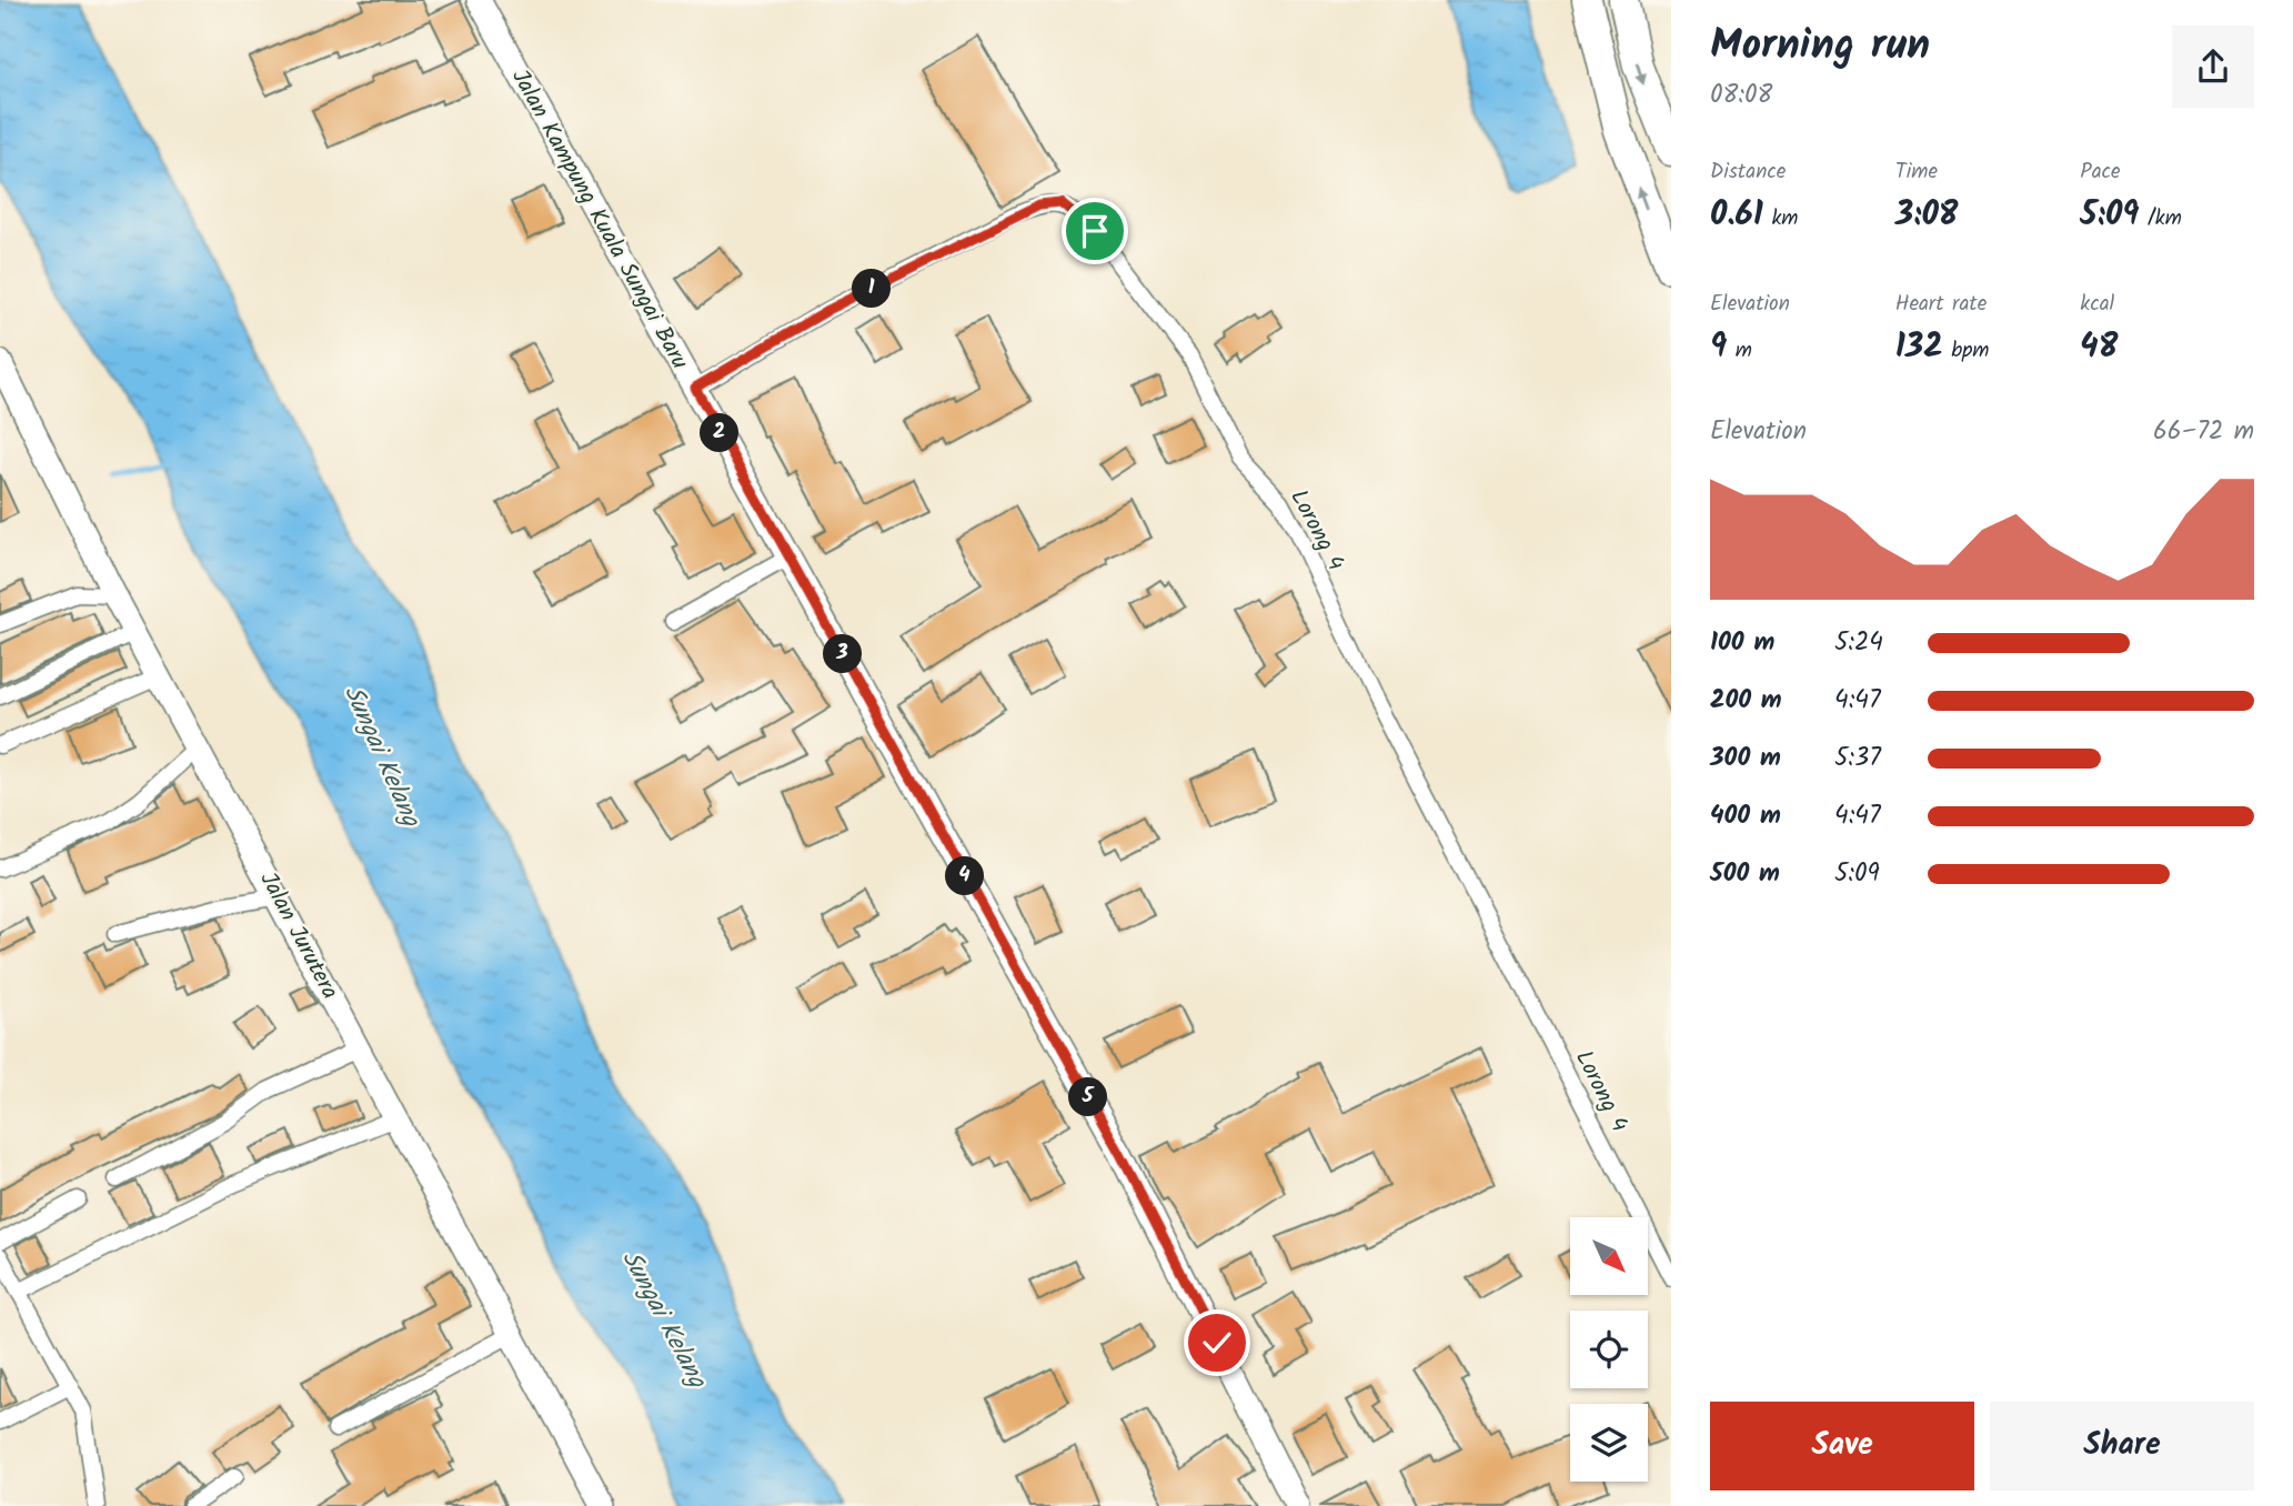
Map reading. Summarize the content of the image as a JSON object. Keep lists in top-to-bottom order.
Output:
{
  "streets": {
    "street": ["Jalan Kampung Kuala Sungai Baru", "Lorong 4", "Jalan Jurutera"]
  },
  "crossings": [
    ["Jalan Kampung Kuala Sungai Baru", "Lorong 4"]
  ],
  "water": ["Sungai Kelang"],
  "north": "bottom right",
  "page": {
    "heading": ["Morning run", "08:08"],
    "stats": [
      ["Distance", "0.61 km"],
      ["Time", "3:08"],
      ["Pace", "5:09 /km"],
      ["Elevation", "9 m"],
      ["Heart rate", "132 bpm"],
      ["kcal", "48"]
    ],
    "pins": [
      "1",
      "2",
      "3",
      "4",
      "5"
    ],
    "chart": ["Elevation", "66–72 m"],
    "list": [
      {
        "name": "100 m",
        "note": "5:24"
      },
      {
        "name": "200 m",
        "note": "4:47"
      },
      {
        "name": "300 m",
        "note": "5:37"
      },
      {
        "name": "400 m",
        "note": "4:47"
      },
      {
        "name": "500 m",
        "note": "5:09"
      }
    ],
    "buttons": ["Save", "Share"]
  }
}
